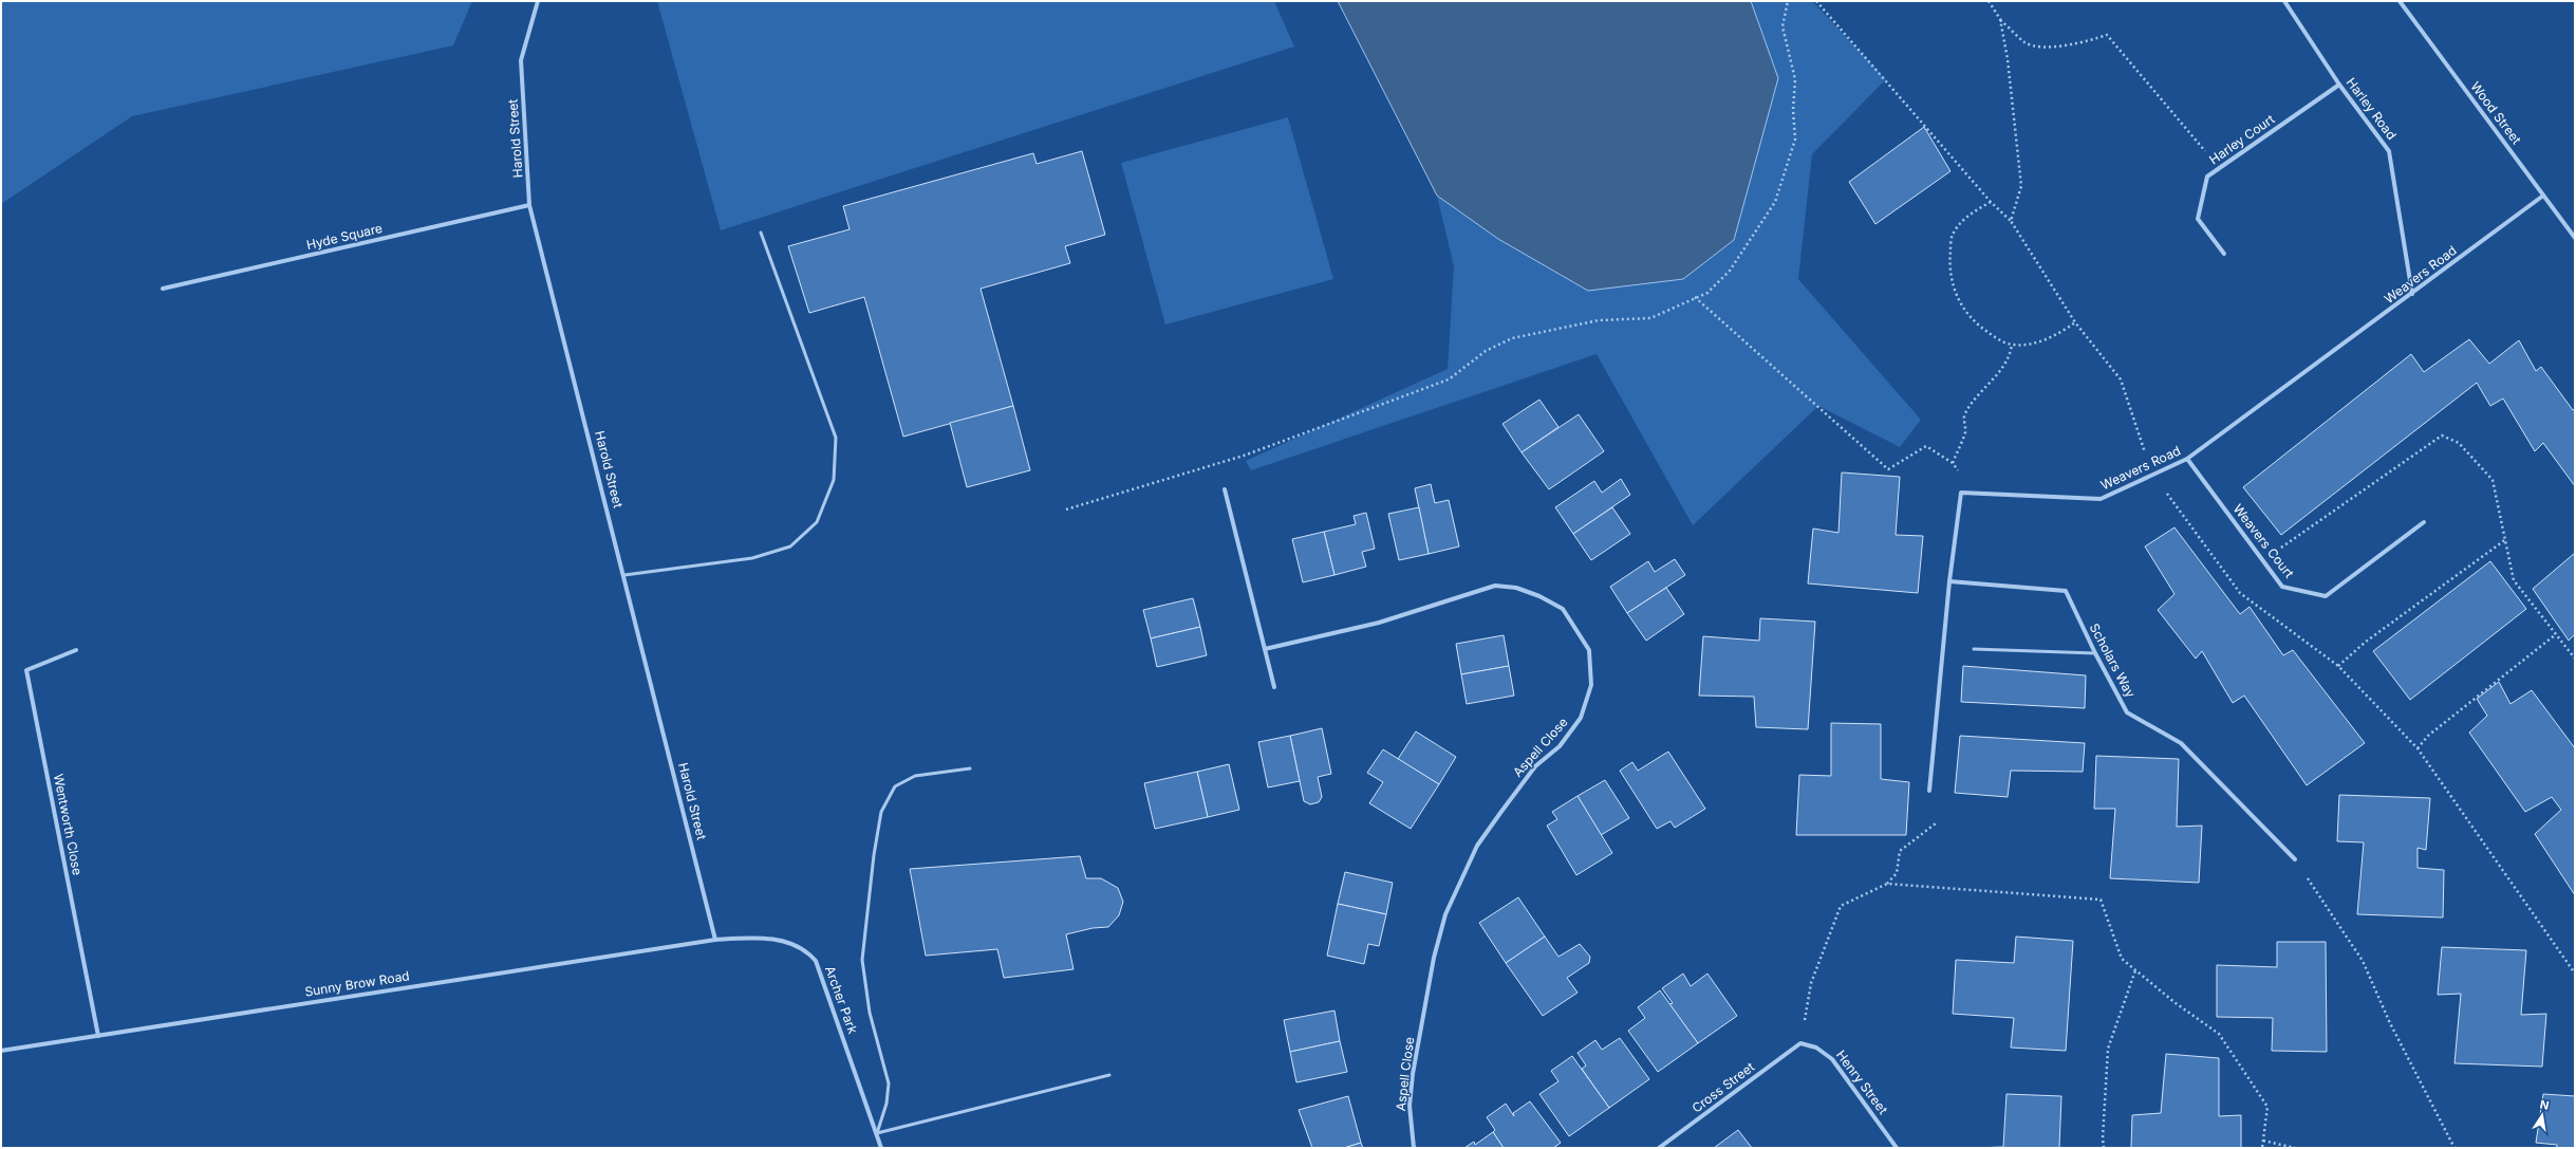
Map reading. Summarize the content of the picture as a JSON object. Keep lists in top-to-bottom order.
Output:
{
  "streets": {
    "street": [
      "Harley Road",
      "Wood Street",
      "Harold Street",
      "Harley Court",
      "Hyde Square",
      "Weavers Road",
      "Weavers Court",
      "Scholars Way",
      "Aspell Close",
      "Wentworth Close",
      "Sunny Brow Road",
      "Archer Park",
      "Henry Street",
      "Cross Street"
    ]
  },
  "crossings": [
    ["Harley Road", "Harley Court"],
    ["Harley Road", "Weavers Road"],
    ["Wood Street", "Weavers Road"],
    ["Harold Street", "Hyde Square"],
    ["Harold Street", "Sunny Brow Road"],
    ["Harold Street", "Archer Park"],
    ["Weavers Road", "Weavers Court"],
    ["Wentworth Close", "Sunny Brow Road"],
    ["Sunny Brow Road", "Archer Park"],
    ["Henry Street", "Cross Street"]
  ],
  "north": "top"
}
